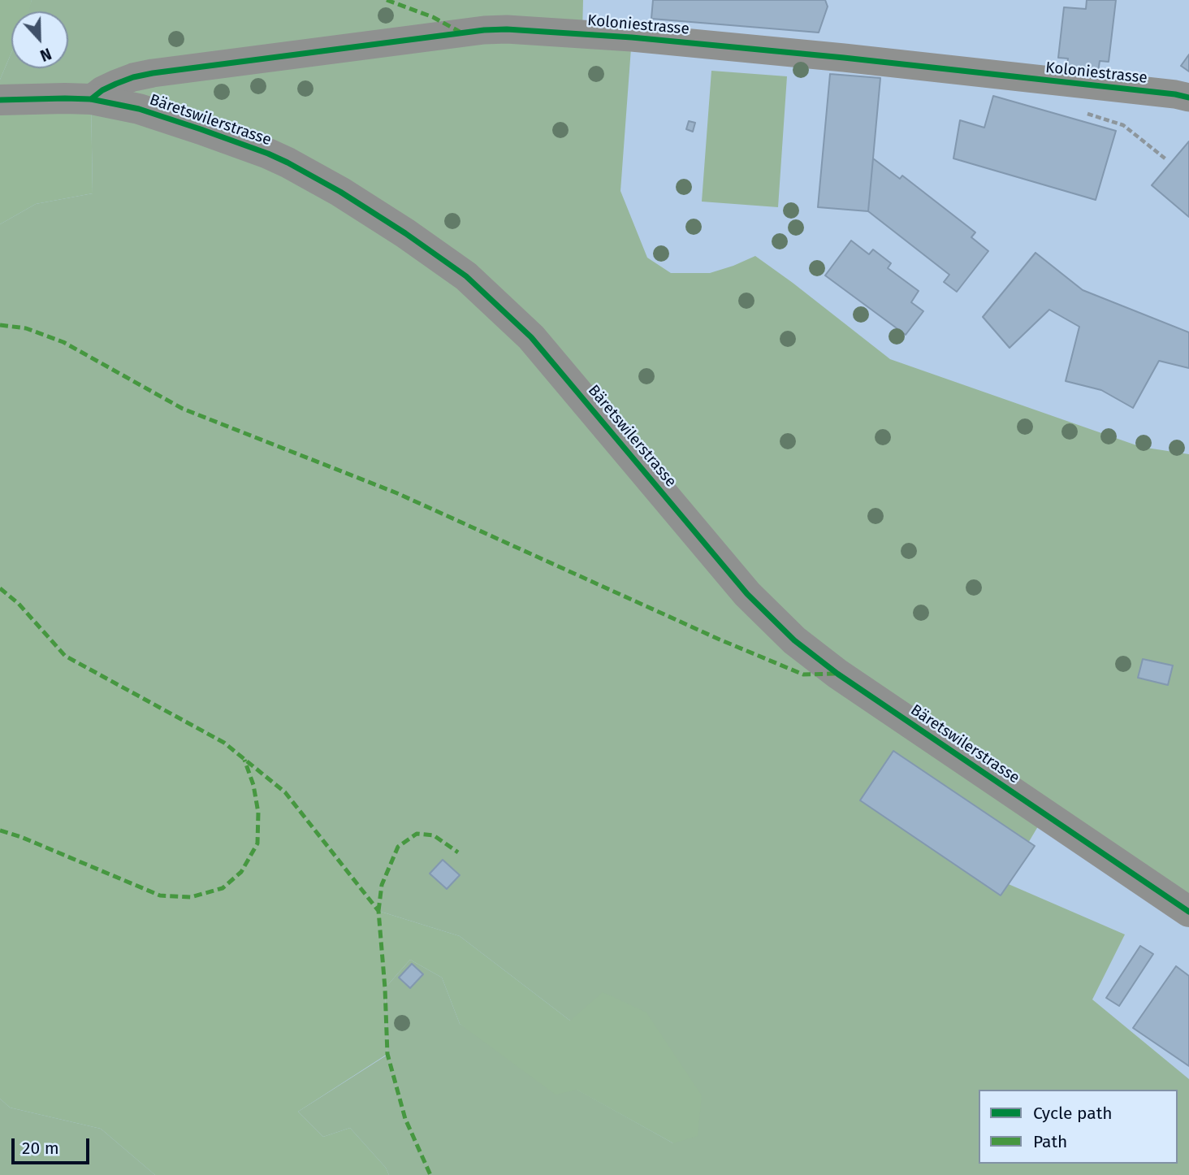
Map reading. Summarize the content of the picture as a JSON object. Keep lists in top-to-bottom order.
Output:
{
  "streets": {
    "street": ["Koloniestrasse", "Bäretswilerstrasse"]
  },
  "crossings": [
    ["Koloniestrasse", "Bäretswilerstrasse"]
  ],
  "legend": ["Cycle path", "Path"],
  "scale_bar": "20 m",
  "north": "bottom"
}
